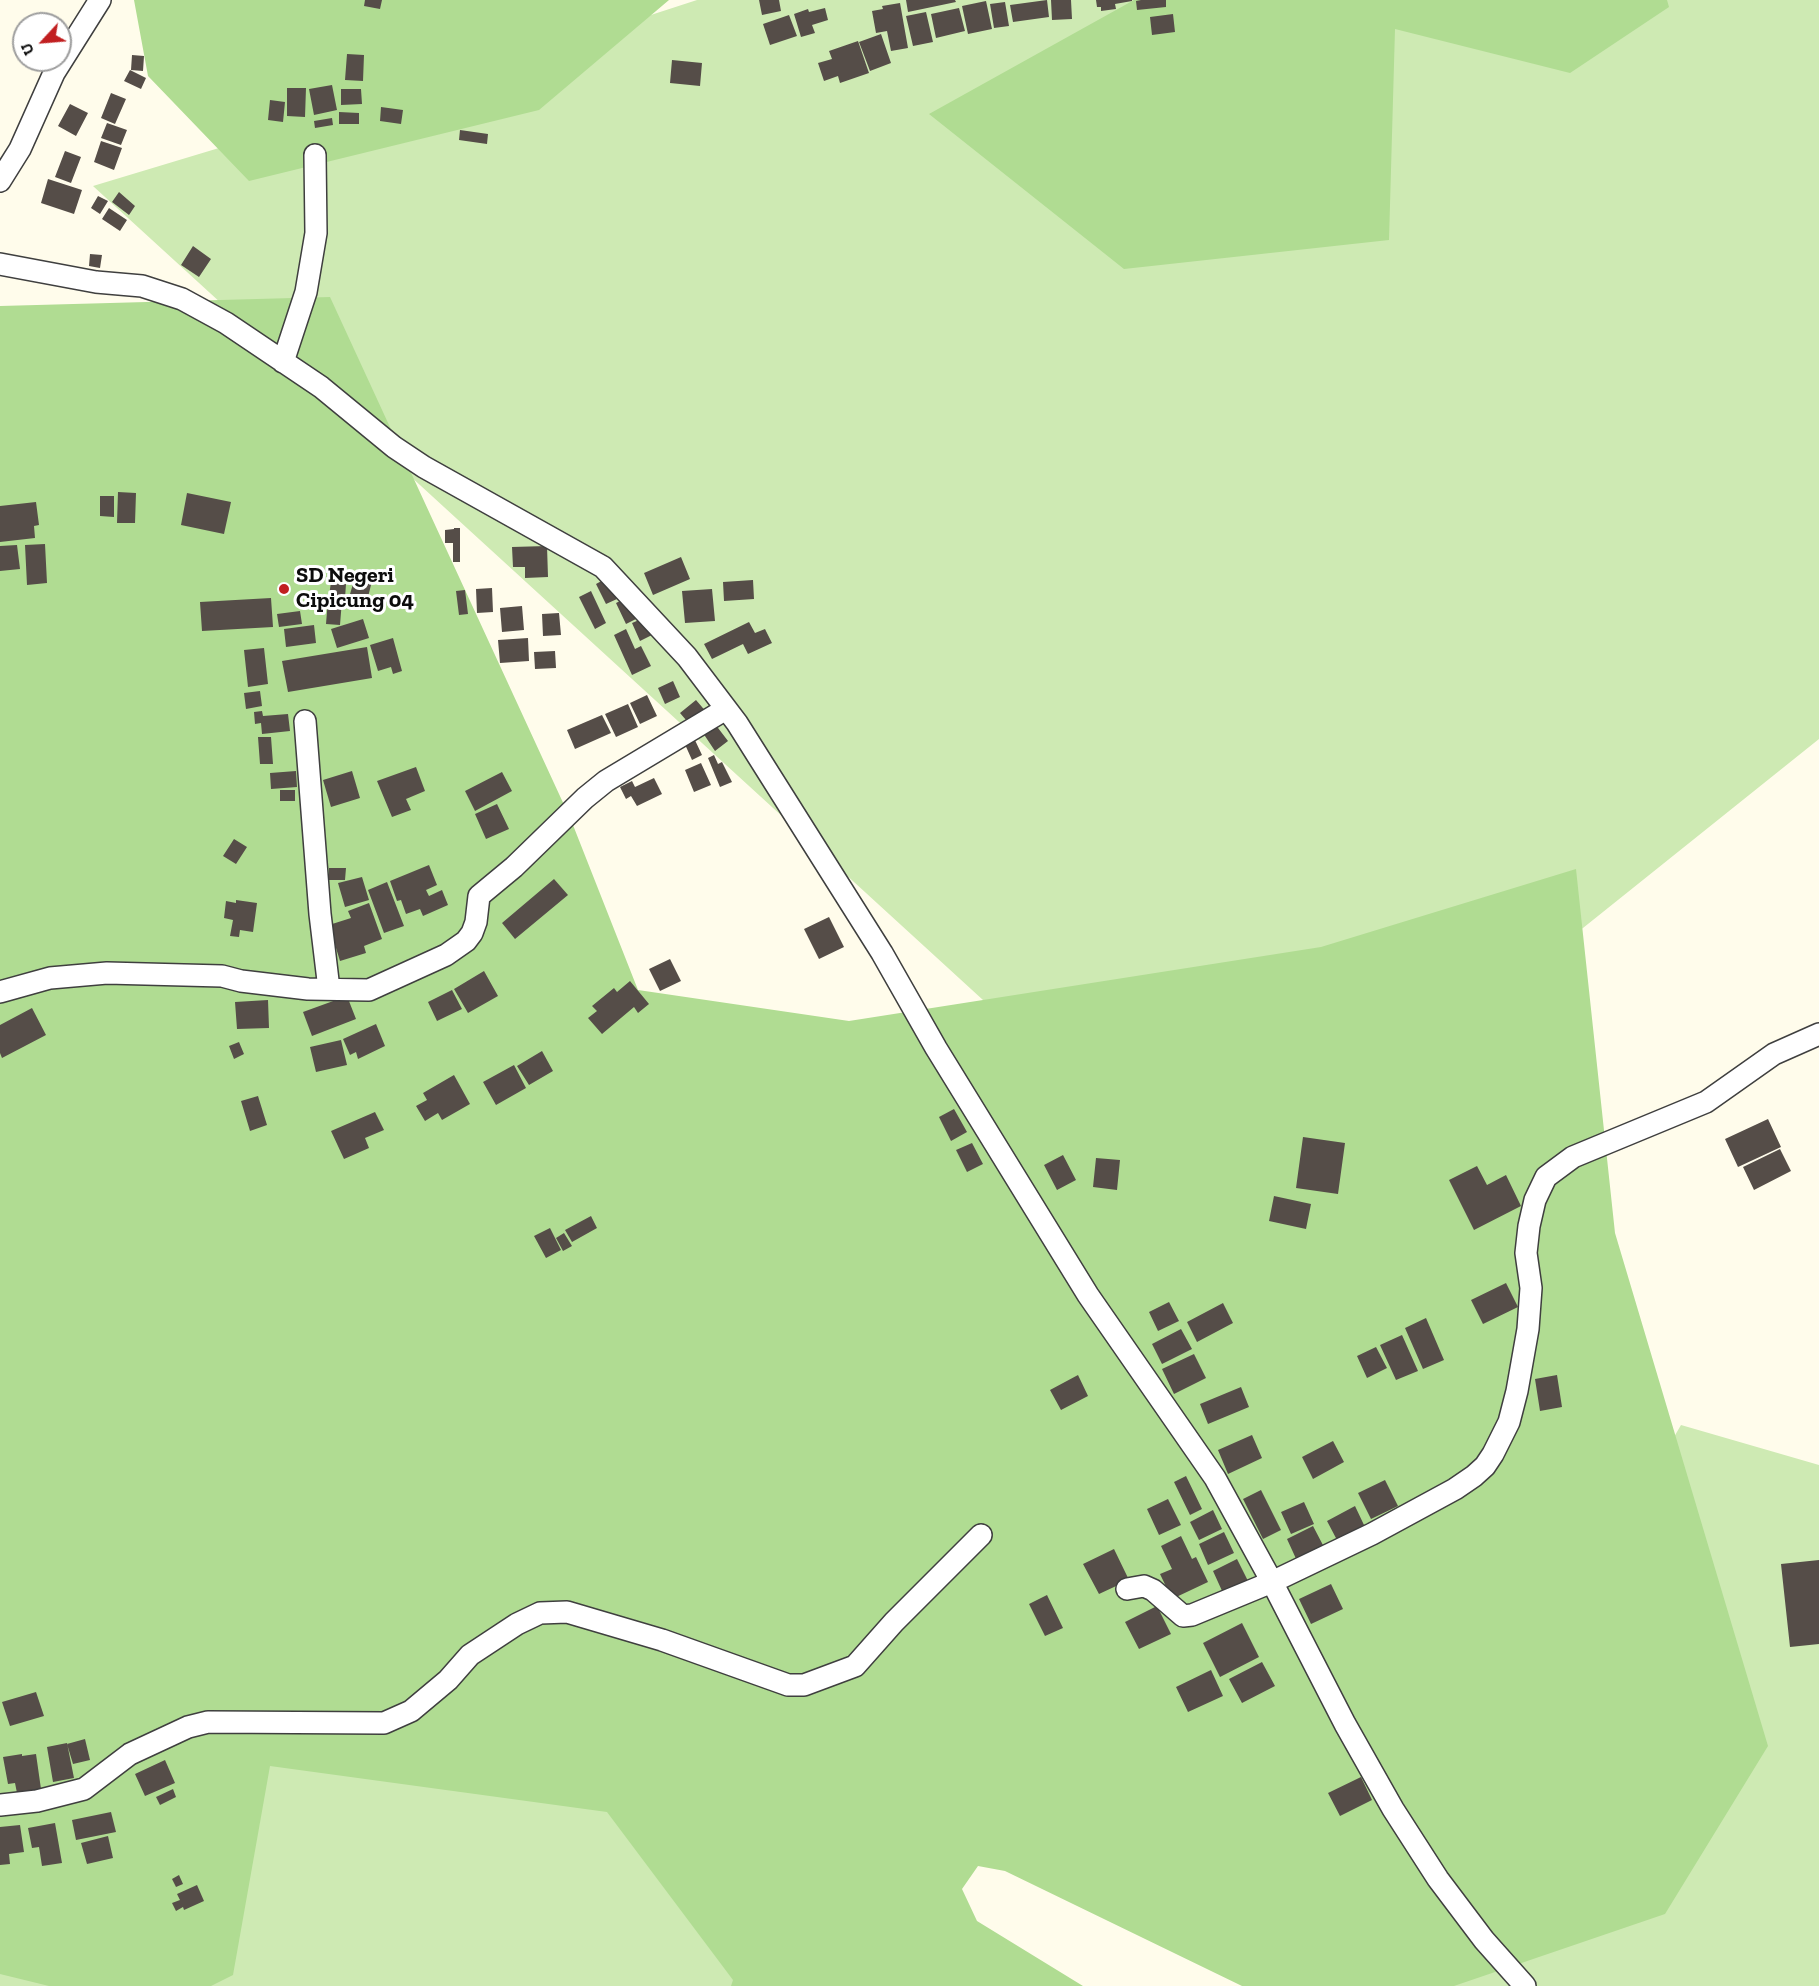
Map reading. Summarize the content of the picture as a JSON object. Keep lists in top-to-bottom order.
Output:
{
  "places": ["SD Negeri Cipicung 04"],
  "north": "bottom left"
}
